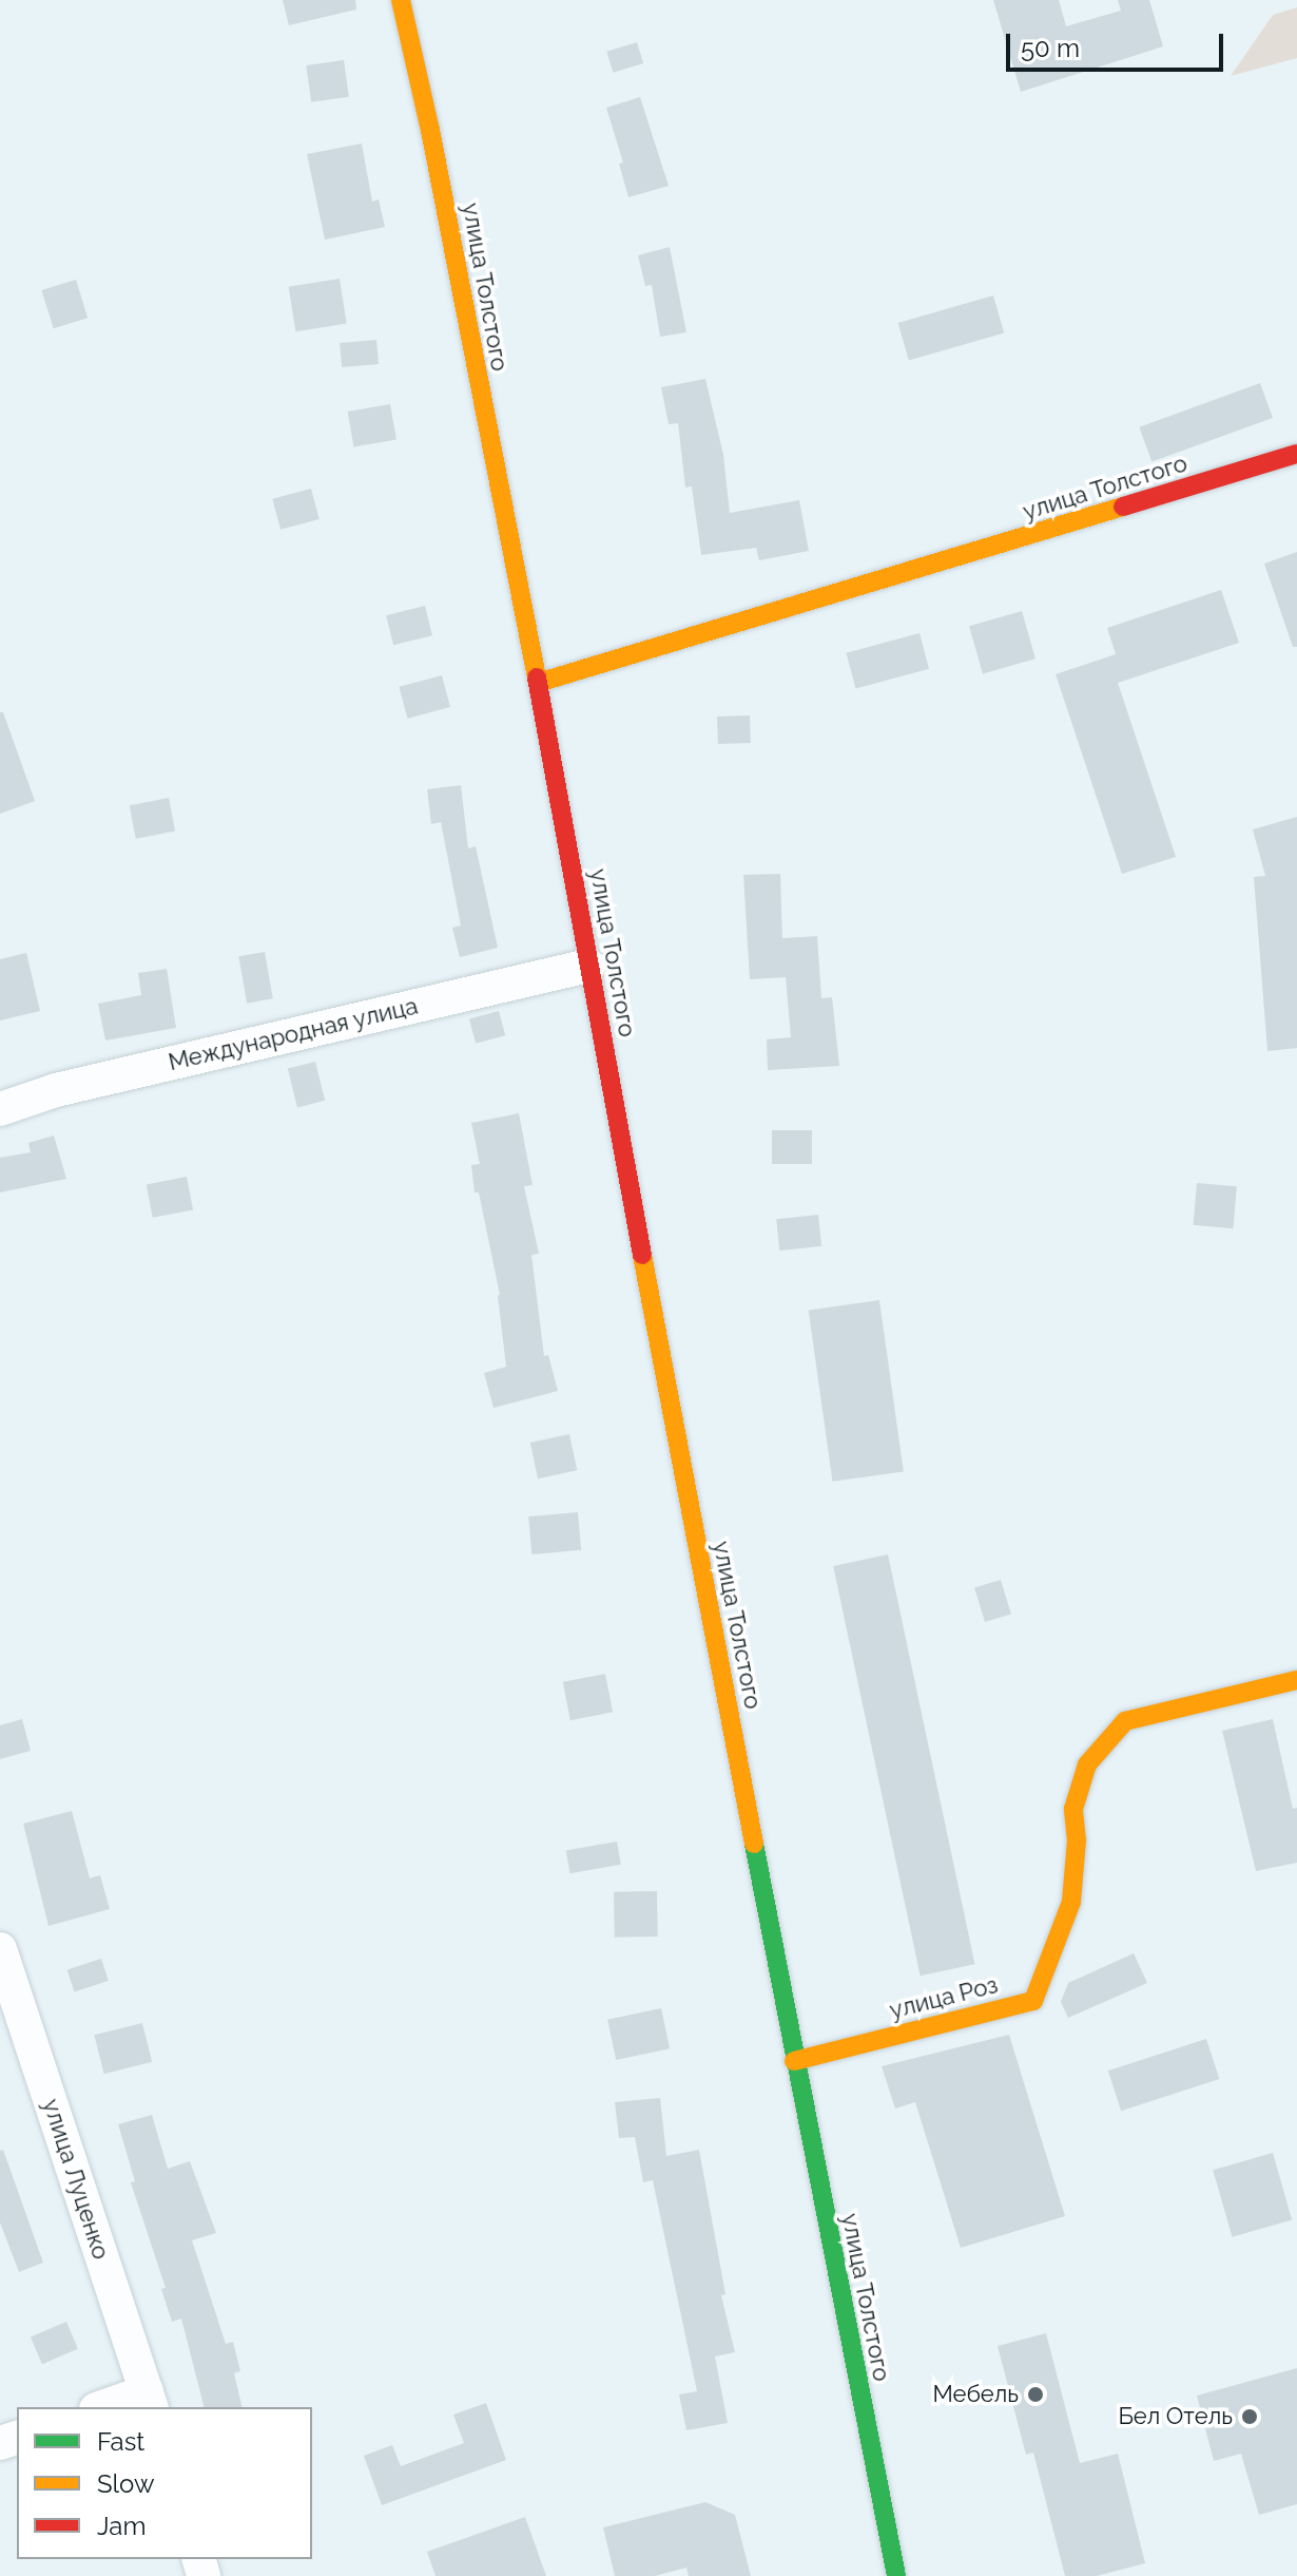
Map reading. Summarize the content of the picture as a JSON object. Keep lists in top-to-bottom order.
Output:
{
  "streets": {
    "main road": ["улица Толстого", "улица Роз"],
    "street": ["Международная улица", "улица Луценко"]
  },
  "crossings": [
    ["улица Толстого", "Международная улица"],
    ["улица Толстого", "улица Роз"]
  ],
  "places": ["Мебель", "Бел Отель"],
  "legend": ["Fast", "Slow", "Jam"],
  "scale_bar": "50 m"
}
